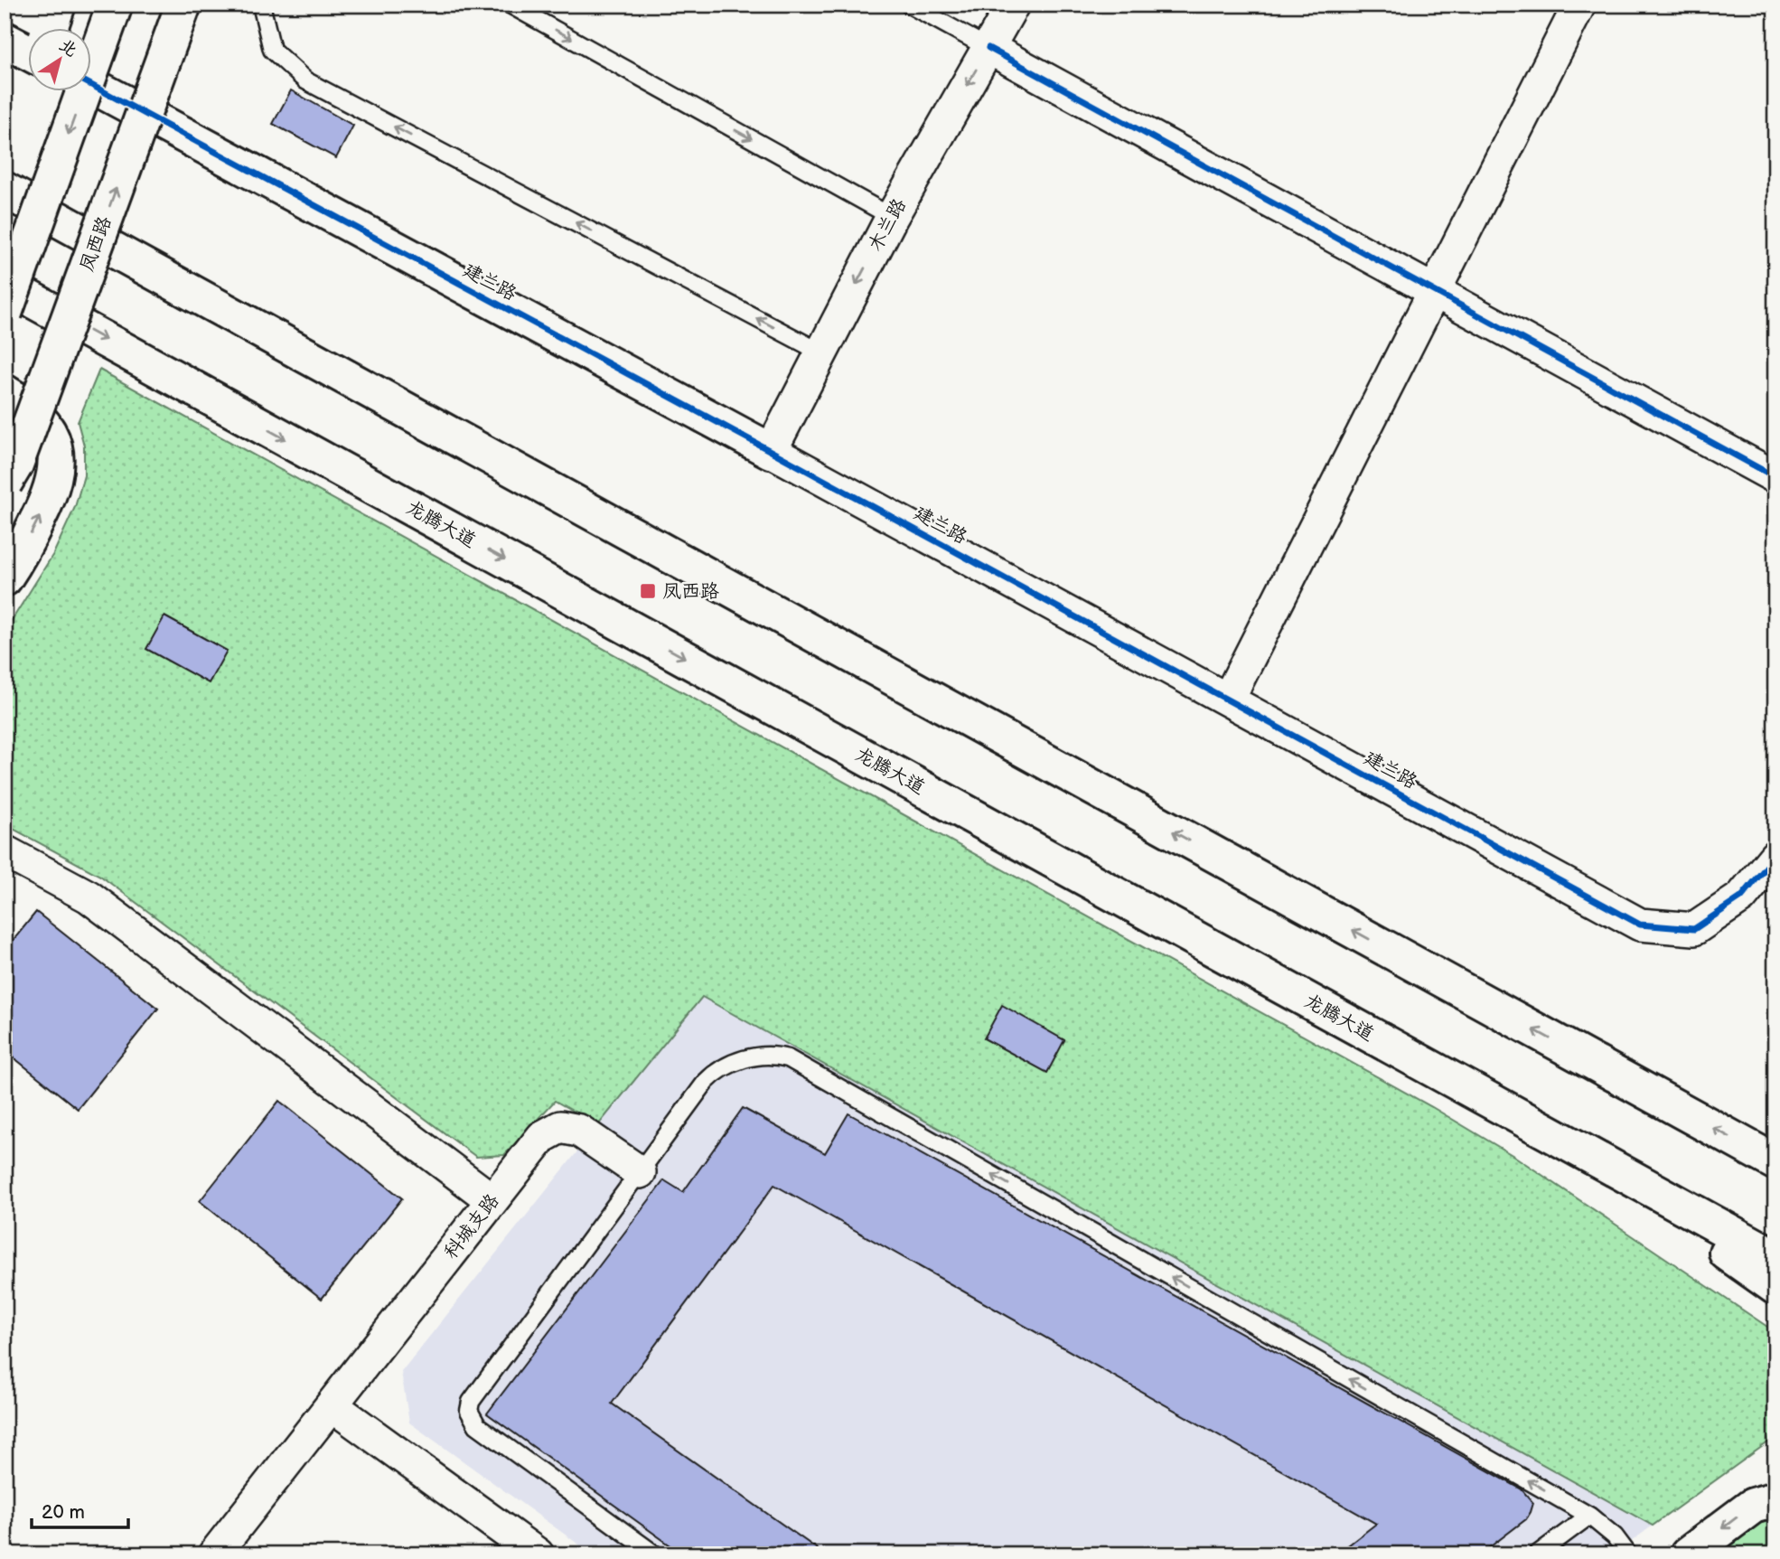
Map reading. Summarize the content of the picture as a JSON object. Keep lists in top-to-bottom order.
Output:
{
  "streets": {
    "main road": ["凤西路", "建兰路", "龙腾大道"],
    "street": ["木兰路", "科城支路"]
  },
  "crossings": [
    ["木兰路", "建兰路"]
  ],
  "one_way": ["木兰路"],
  "places": {
    "transit": ["凤西路"]
  },
  "scale_bar": "20 m",
  "north": "top right"
}
